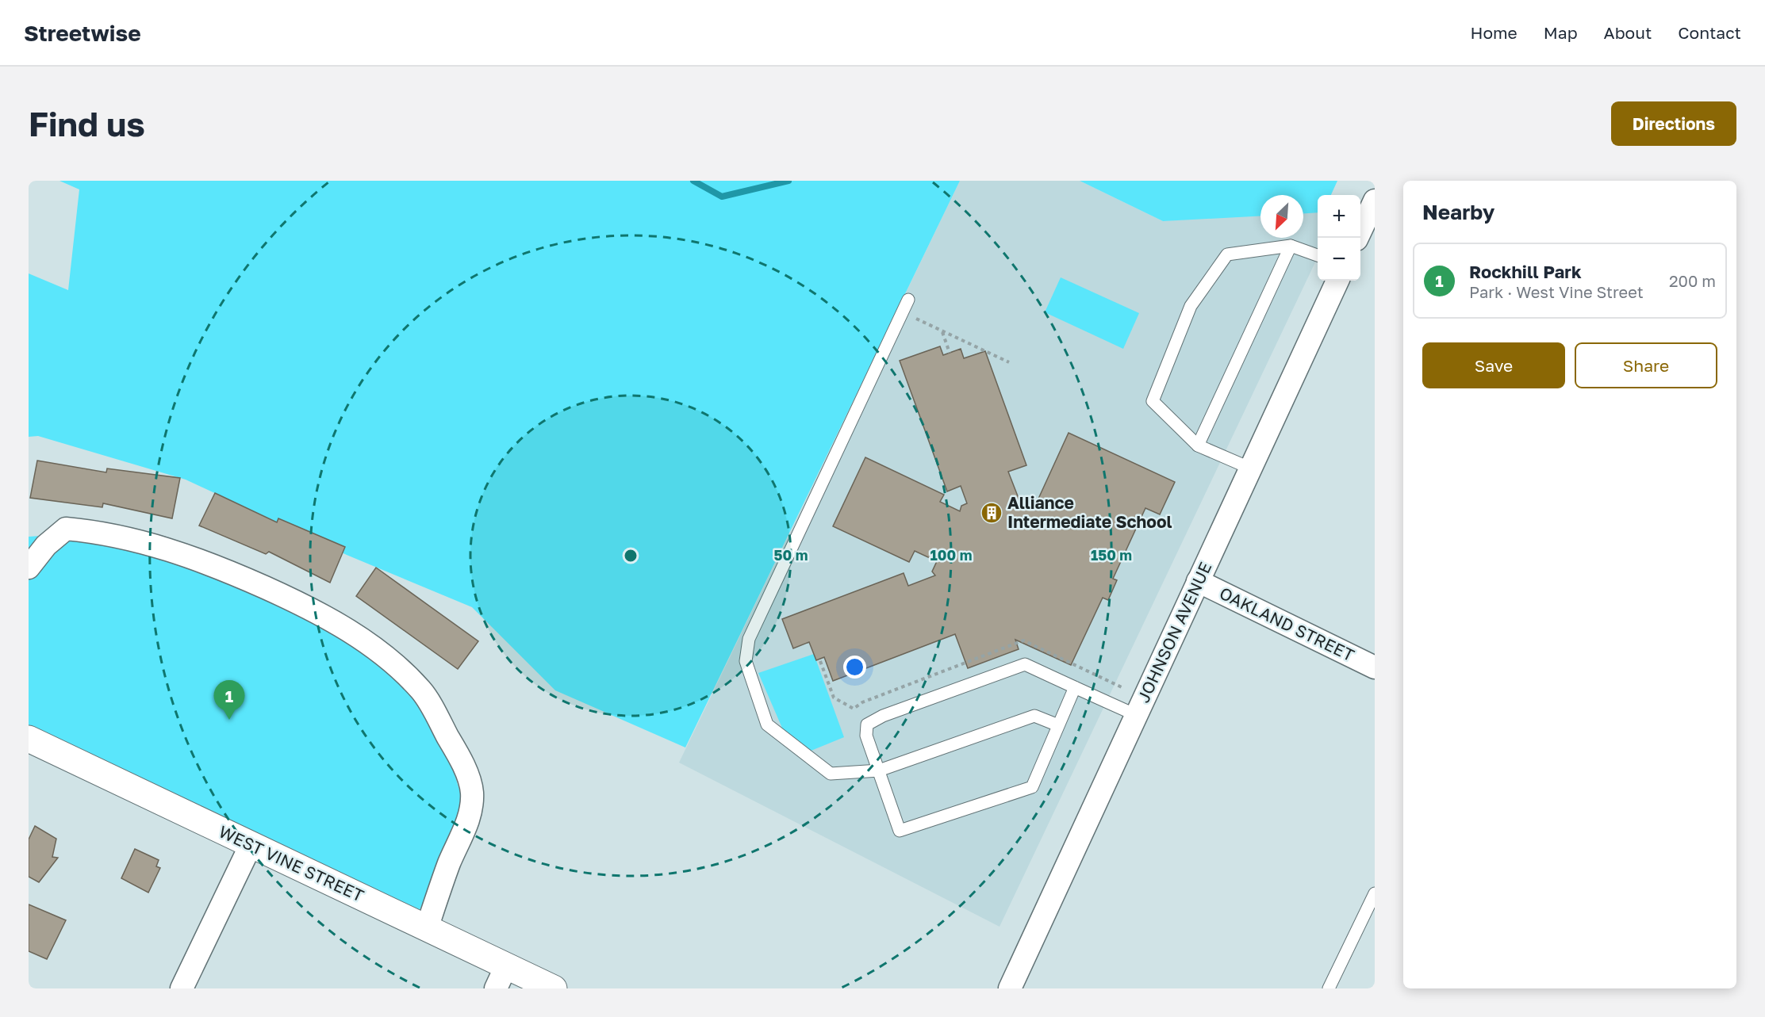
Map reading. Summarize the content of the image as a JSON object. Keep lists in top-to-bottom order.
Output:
{
  "streets": {
    "street": ["OAKLAND STREET", "JOHNSON AVENUE", "WEST VINE STREET"]
  },
  "crossings": [
    ["OAKLAND STREET", "JOHNSON AVENUE"]
  ],
  "places": {
    "building": ["Alliance Intermediate School"]
  },
  "north": "bottom left",
  "page": {
    "header": "Streetwise",
    "nav": [
      "Home",
      "Map",
      "About",
      "Contact"
    ],
    "buttons": [
      "Directions",
      ["Save", "Share"]
    ],
    "title": "Find us",
    "heading": "Nearby",
    "map_buttons": ["+", "−"],
    "list": [
      {
        "mark": "1",
        "name": "Rockhill Park",
        "note": "Park · West Vine Street",
        "value": "200 m"
      }
    ],
    "pins": "1"
  },
  "rings": ["50 m", "100 m", "150 m"]
}
